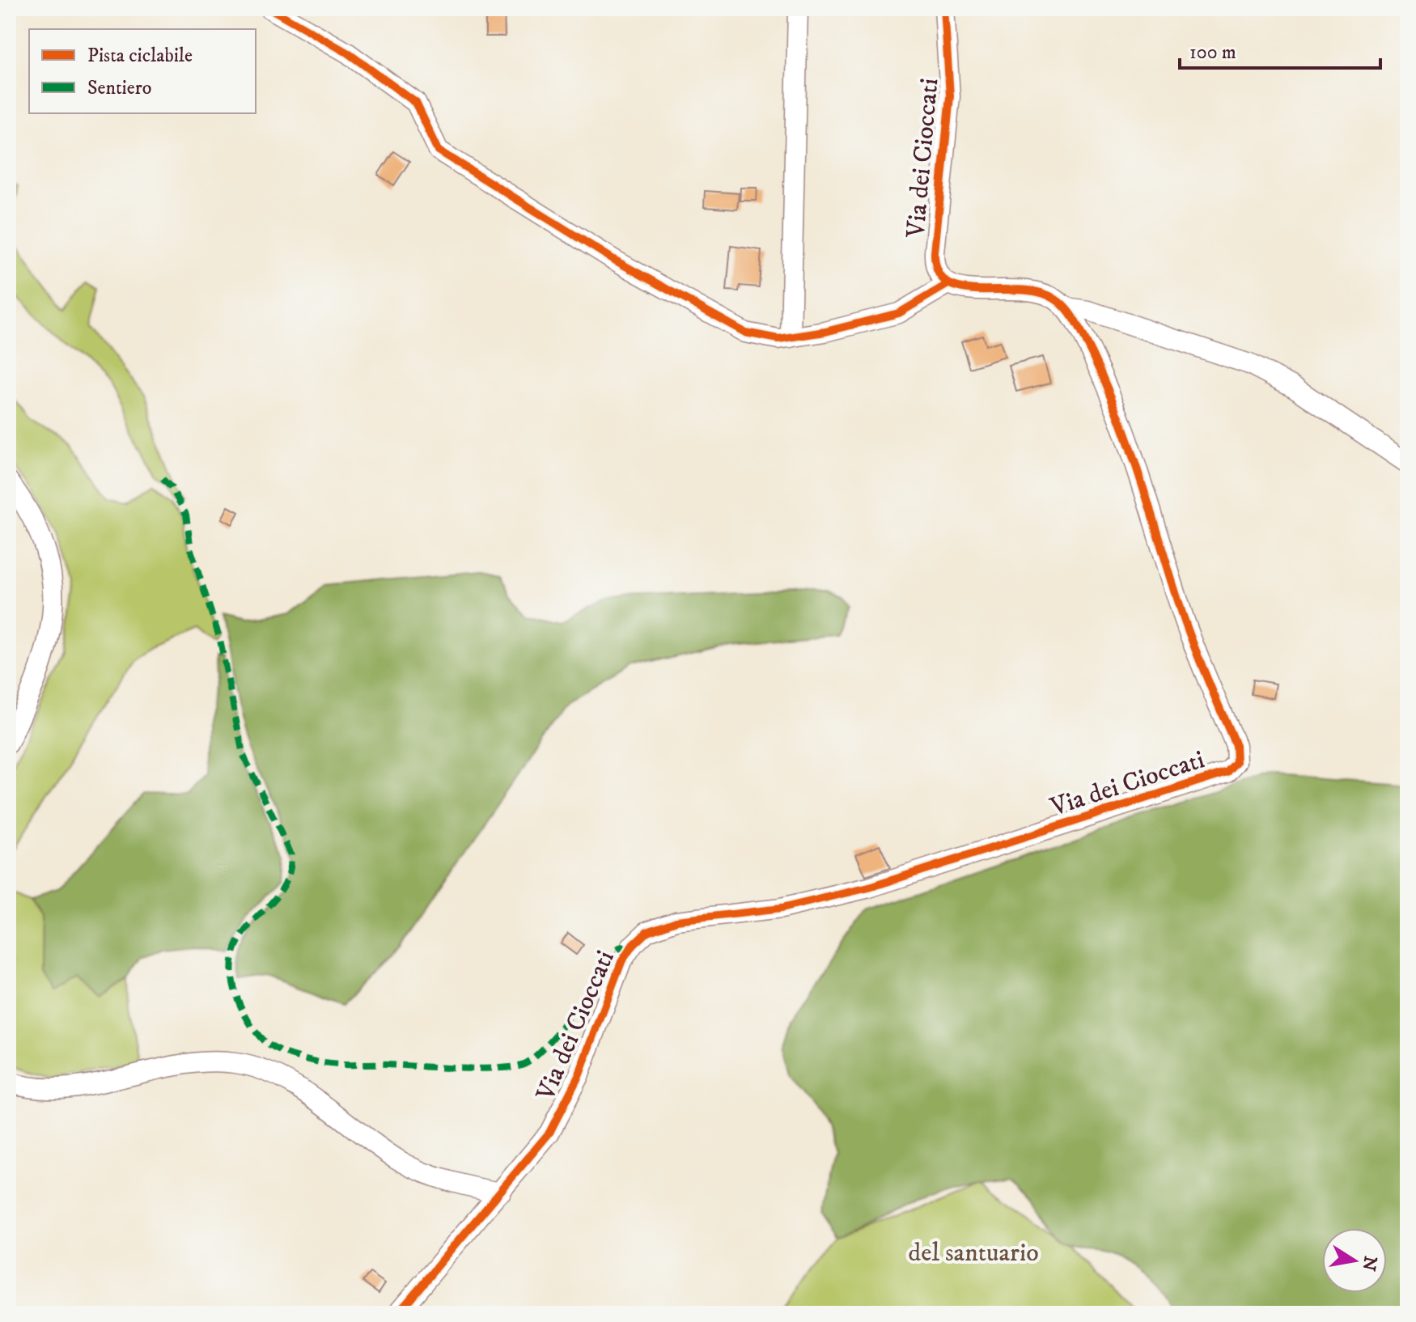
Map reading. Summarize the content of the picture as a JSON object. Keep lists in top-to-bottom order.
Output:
{
  "streets": {
    "street": ["Via dei Cioccati"]
  },
  "parks": ["del santuario"],
  "legend": ["Pista ciclabile", "Sentiero"],
  "scale_bar": "100 m",
  "north": "right"
}
